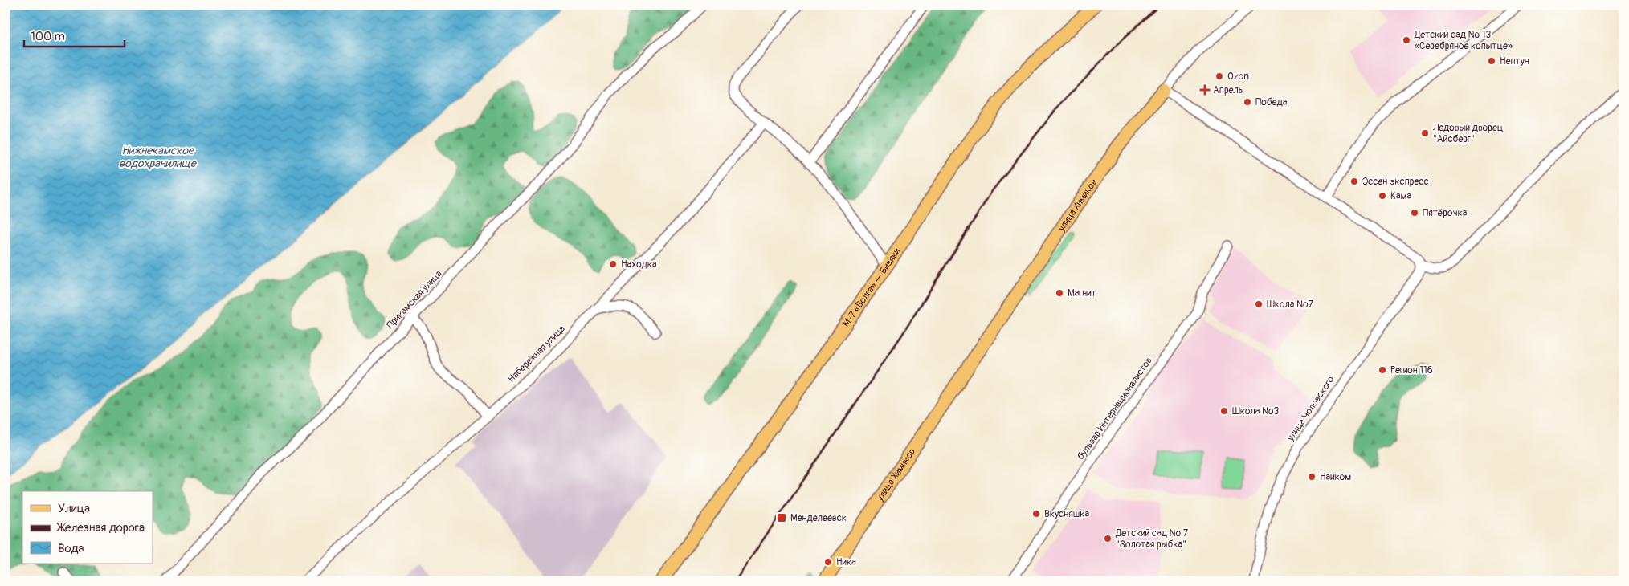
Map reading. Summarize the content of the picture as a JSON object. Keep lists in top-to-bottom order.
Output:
{
  "streets": {
    "main road": ["улица Химиков", "М-7 «Волга» — Бизяки"],
    "street": [
      "Прикамская улица",
      "Набережная улица",
      "бульвар Интернационалистов",
      "улица Чоловского"
    ]
  },
  "water": ["Нижнекамское водохранилище"],
  "places": {
    "other": [
      "Детский сад № 13 «Серебряное копытце»",
      "Нептун",
      "Ozon",
      "Победа",
      "Ледовый дворец \"Айсберг\"",
      "Эссен экспресс",
      "Кама",
      "Пятёрочка",
      "Находка",
      "Магнит",
      "Школа №7",
      "Регион 116",
      "Школа №3",
      "Наиком",
      "Вкусняшка",
      "Детский сад № 7 \"Золотая рыбка\"",
      "Ника"
    ],
    "health": ["Апрель"],
    "transit": ["Менделеевск"]
  },
  "legend": ["Улица", "Железная дорога", "Вода"],
  "scale_bar": "100 m"
}
